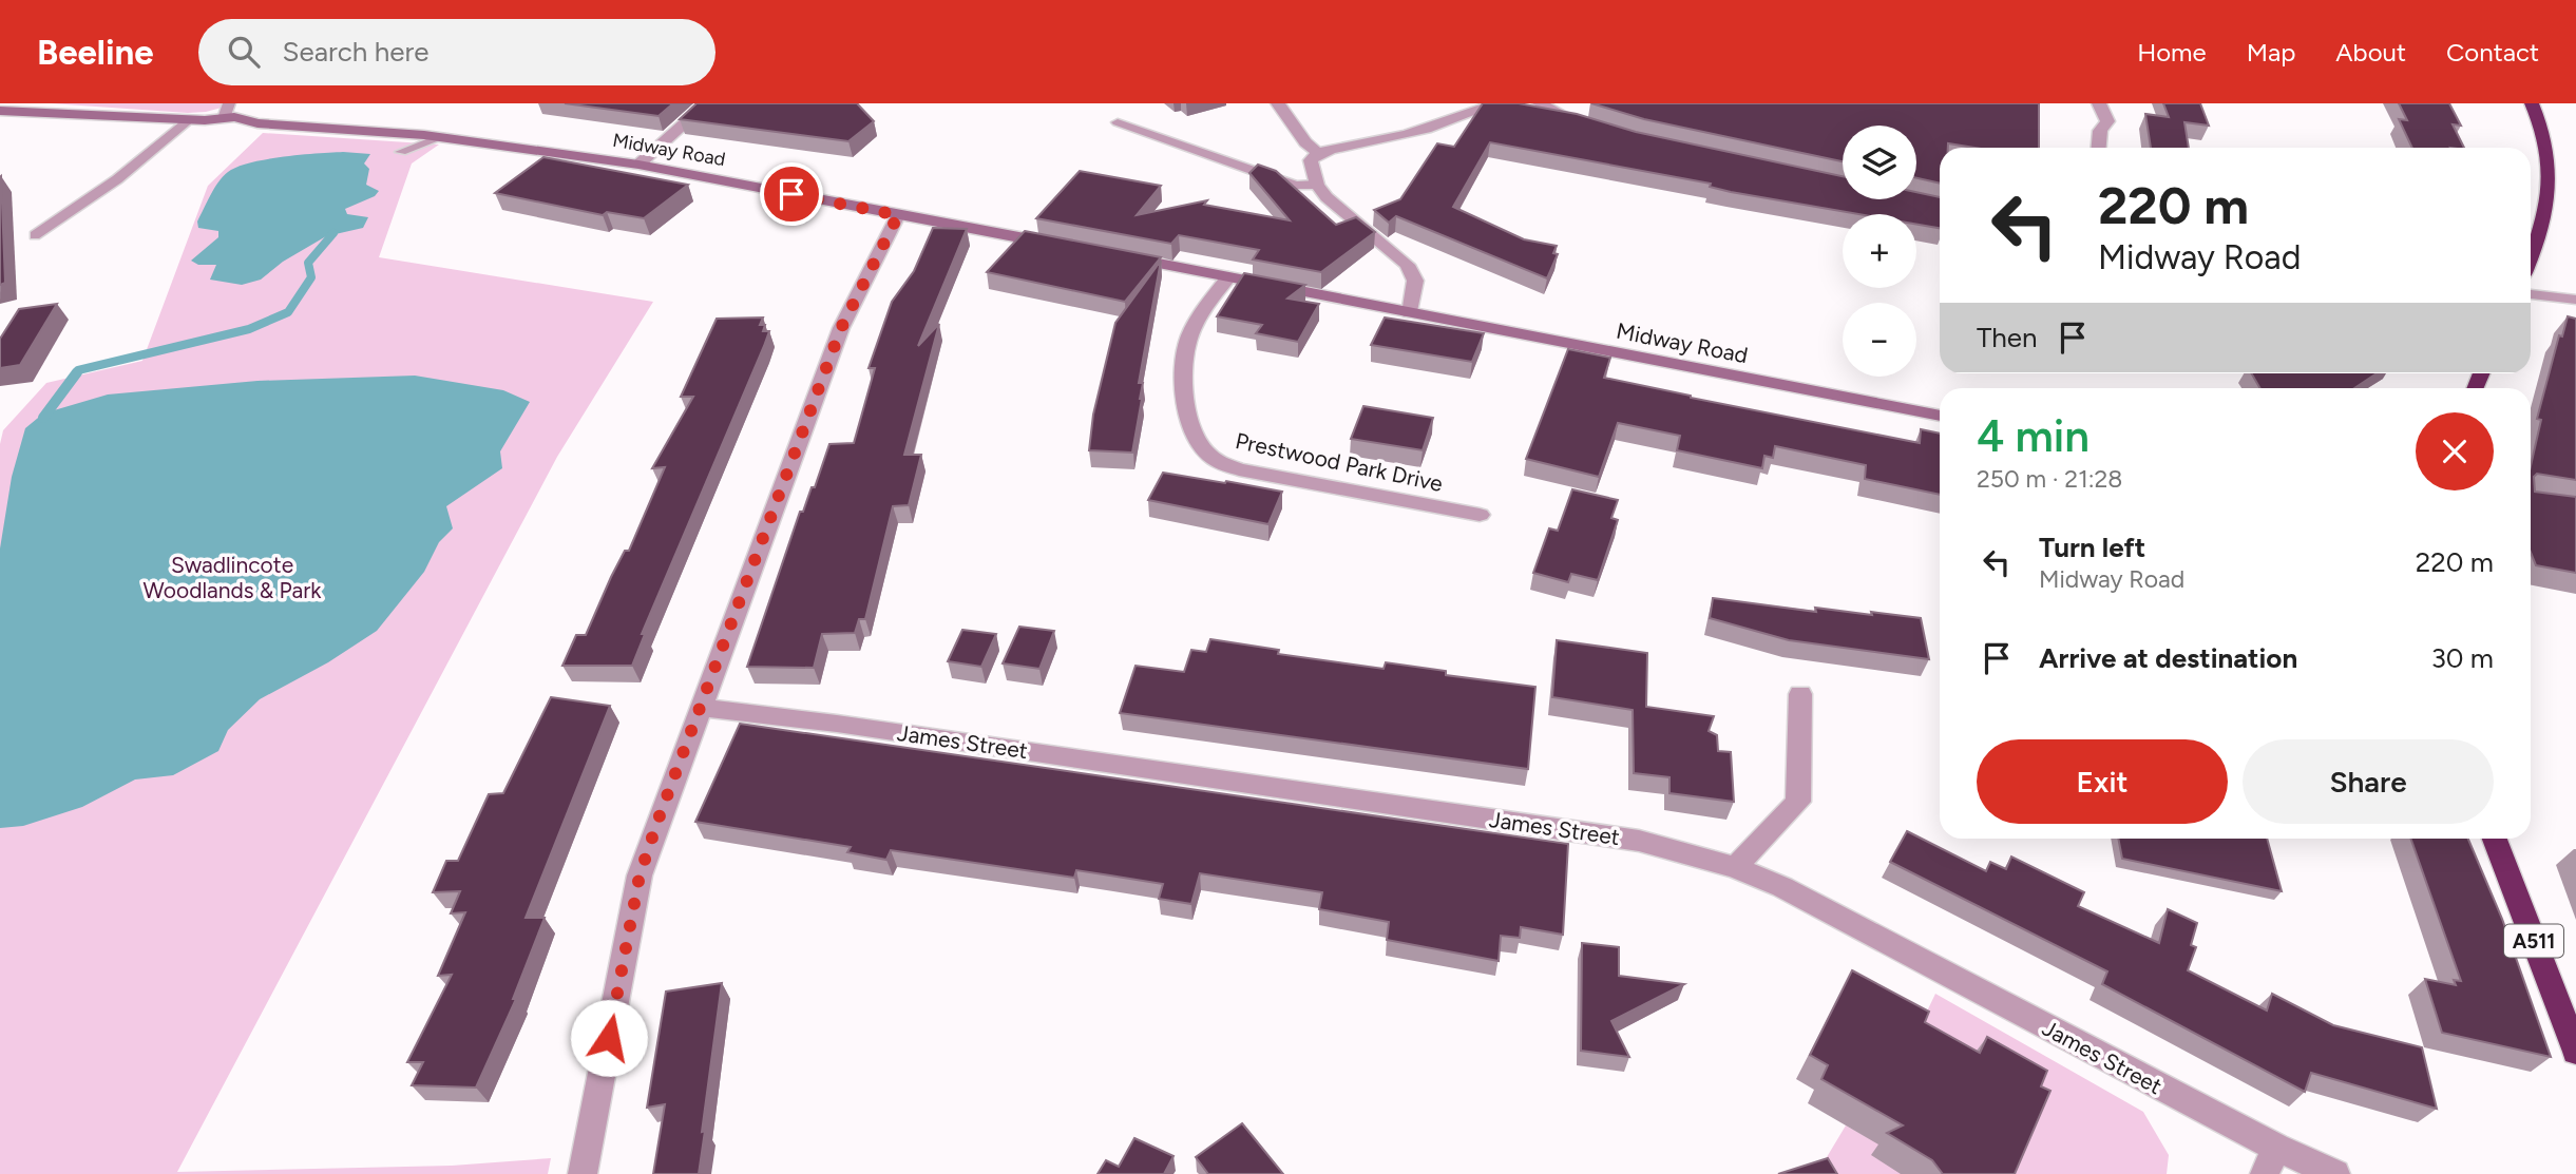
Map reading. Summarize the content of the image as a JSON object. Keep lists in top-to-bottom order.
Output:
{
  "streets": {
    "highway": ["A511"],
    "main road": ["Midway Road"],
    "street": ["Prestwood Park Drive", "James Street"]
  },
  "crossings": [
    ["Midway Road", "Prestwood Park Drive"]
  ],
  "parks": ["Swadlincote Woodlands & Park"],
  "page": {
    "header": "Beeline",
    "search": "Search here",
    "nav": [
      "Home",
      "Map",
      "About",
      "Contact"
    ],
    "map_buttons": ["+", "−"],
    "turn": ["220 m", "Midway Road"],
    "then": "Then",
    "heading": ["4 min", "250 m · 21:28"],
    "list": [
      {
        "name": "Turn left",
        "note": "Midway Road",
        "value": "220 m"
      },
      {
        "name": "Arrive at destination",
        "value": "30 m"
      }
    ],
    "buttons": ["Exit", "Share"]
  }
}
